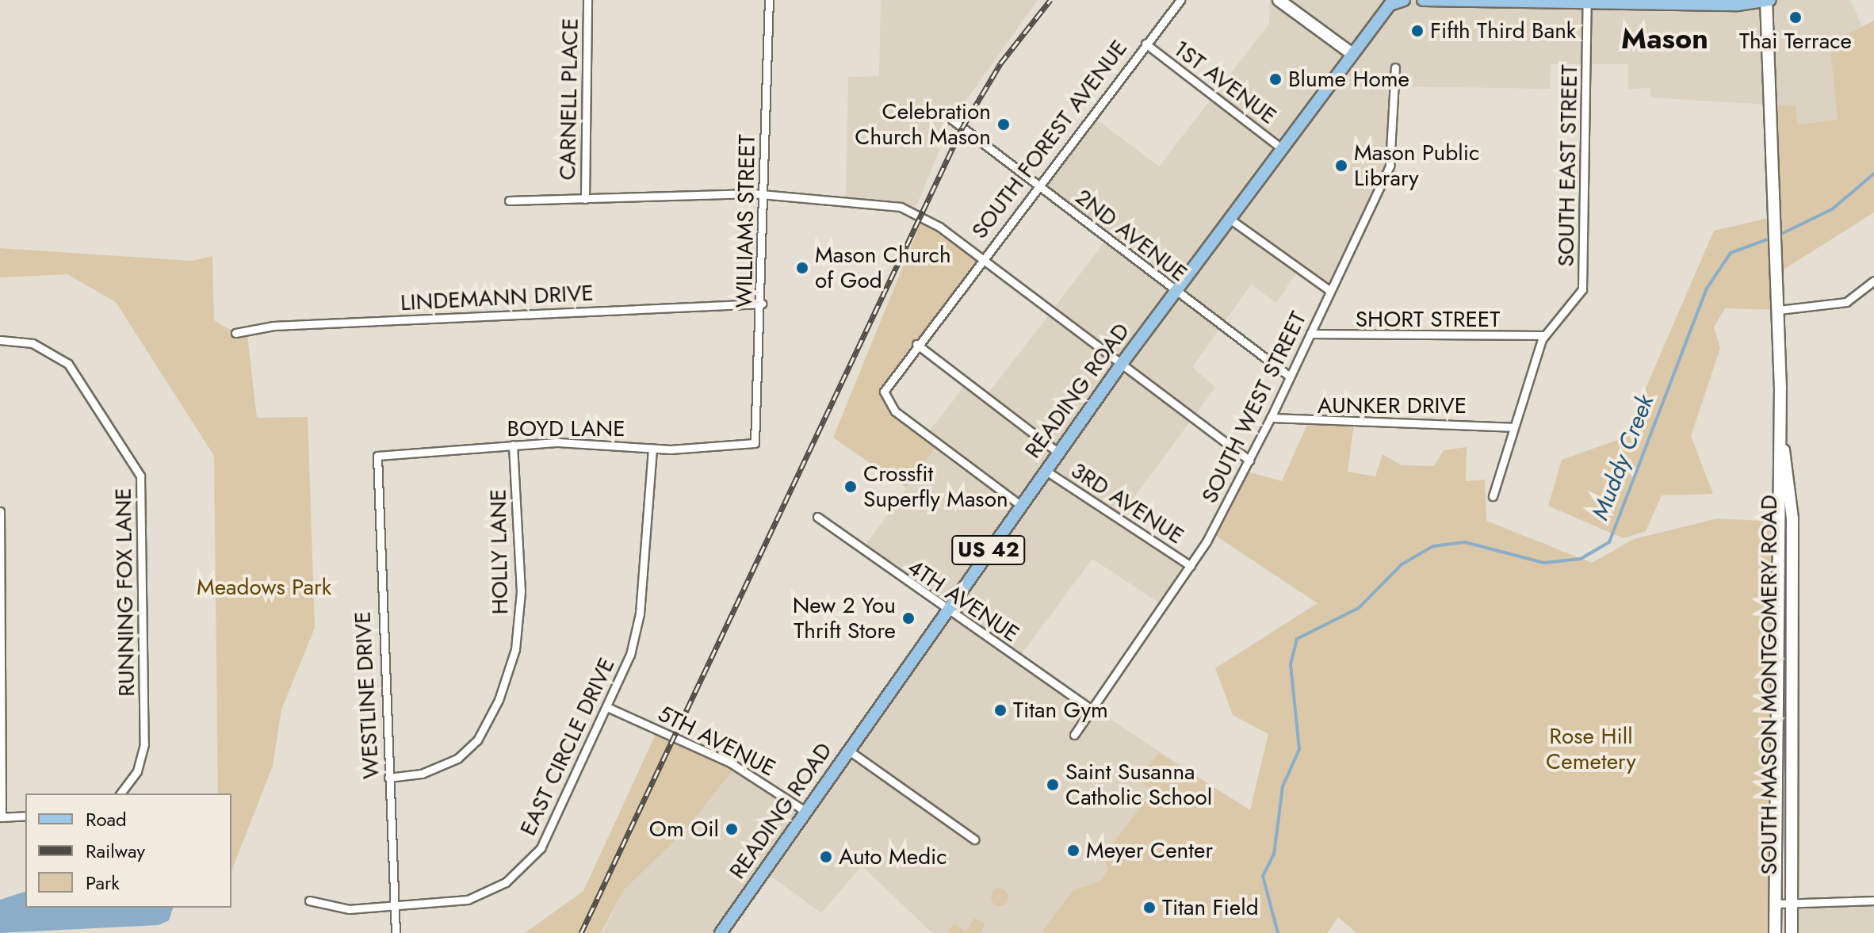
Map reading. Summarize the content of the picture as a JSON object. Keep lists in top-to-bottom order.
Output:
{
  "streets": {
    "main road": ["READING ROAD", "US 42", "SOUTH MASON MONTGOMERY ROAD"],
    "street": [
      "1ST AVENUE",
      "CARNELL PLACE",
      "SOUTH FOREST AVENUE",
      "SOUTH EAST STREET",
      "WILLIAMS STREET",
      "2ND AVENUE",
      "LINDEMANN DRIVE",
      "SHORT STREET",
      "AUNKER DRIVE",
      "SOUTH WEST STREET",
      "BOYD LANE",
      "3RD AVENUE",
      "HOLLY LANE",
      "RUNNING FOX LANE",
      "4TH AVENUE",
      "WESTLINE DRIVE",
      "5TH AVENUE",
      "EAST CIRCLE DRIVE"
    ]
  },
  "crossings": [
    ["1ST AVENUE", "SOUTH FOREST AVENUE"],
    ["1ST AVENUE", "READING ROAD"],
    ["SOUTH FOREST AVENUE", "2ND AVENUE"],
    ["SOUTH FOREST AVENUE", "READING ROAD"],
    ["SOUTH FOREST AVENUE", "3RD AVENUE"],
    ["SOUTH EAST STREET", "SHORT STREET"],
    ["SOUTH EAST STREET", "AUNKER DRIVE"],
    ["WILLIAMS STREET", "LINDEMANN DRIVE"],
    ["WILLIAMS STREET", "BOYD LANE"],
    ["2ND AVENUE", "READING ROAD"],
    ["2ND AVENUE", "SOUTH WEST STREET"],
    ["SHORT STREET", "SOUTH WEST STREET"],
    ["READING ROAD", "3RD AVENUE"],
    ["READING ROAD", "US 42"],
    ["READING ROAD", "4TH AVENUE"],
    ["READING ROAD", "5TH AVENUE"],
    ["AUNKER DRIVE", "SOUTH WEST STREET"],
    ["SOUTH WEST STREET", "3RD AVENUE"],
    ["SOUTH WEST STREET", "4TH AVENUE"],
    ["BOYD LANE", "HOLLY LANE"],
    ["BOYD LANE", "WESTLINE DRIVE"],
    ["BOYD LANE", "EAST CIRCLE DRIVE"],
    ["HOLLY LANE", "WESTLINE DRIVE"],
    ["WESTLINE DRIVE", "EAST CIRCLE DRIVE"],
    ["5TH AVENUE", "EAST CIRCLE DRIVE"]
  ],
  "districts": ["Mason"],
  "water": ["Muddy Creek"],
  "parks": ["Meadows Park", "Rose Hill Cemetery"],
  "places": [
    "Thai Terrace",
    "Fifth Third Bank",
    "Blume Home",
    "Celebration Church Mason",
    "Mason Public Library",
    "Mason Church of God",
    "Crossfit Superfly Mason",
    "New 2 You Thrift Store",
    "Titan Gym",
    "Saint Susanna Catholic School",
    "Om Oil",
    "Meyer Center",
    "Auto Medic",
    "Titan Field"
  ],
  "legend": ["Road", "Railway", "Park"]
}
